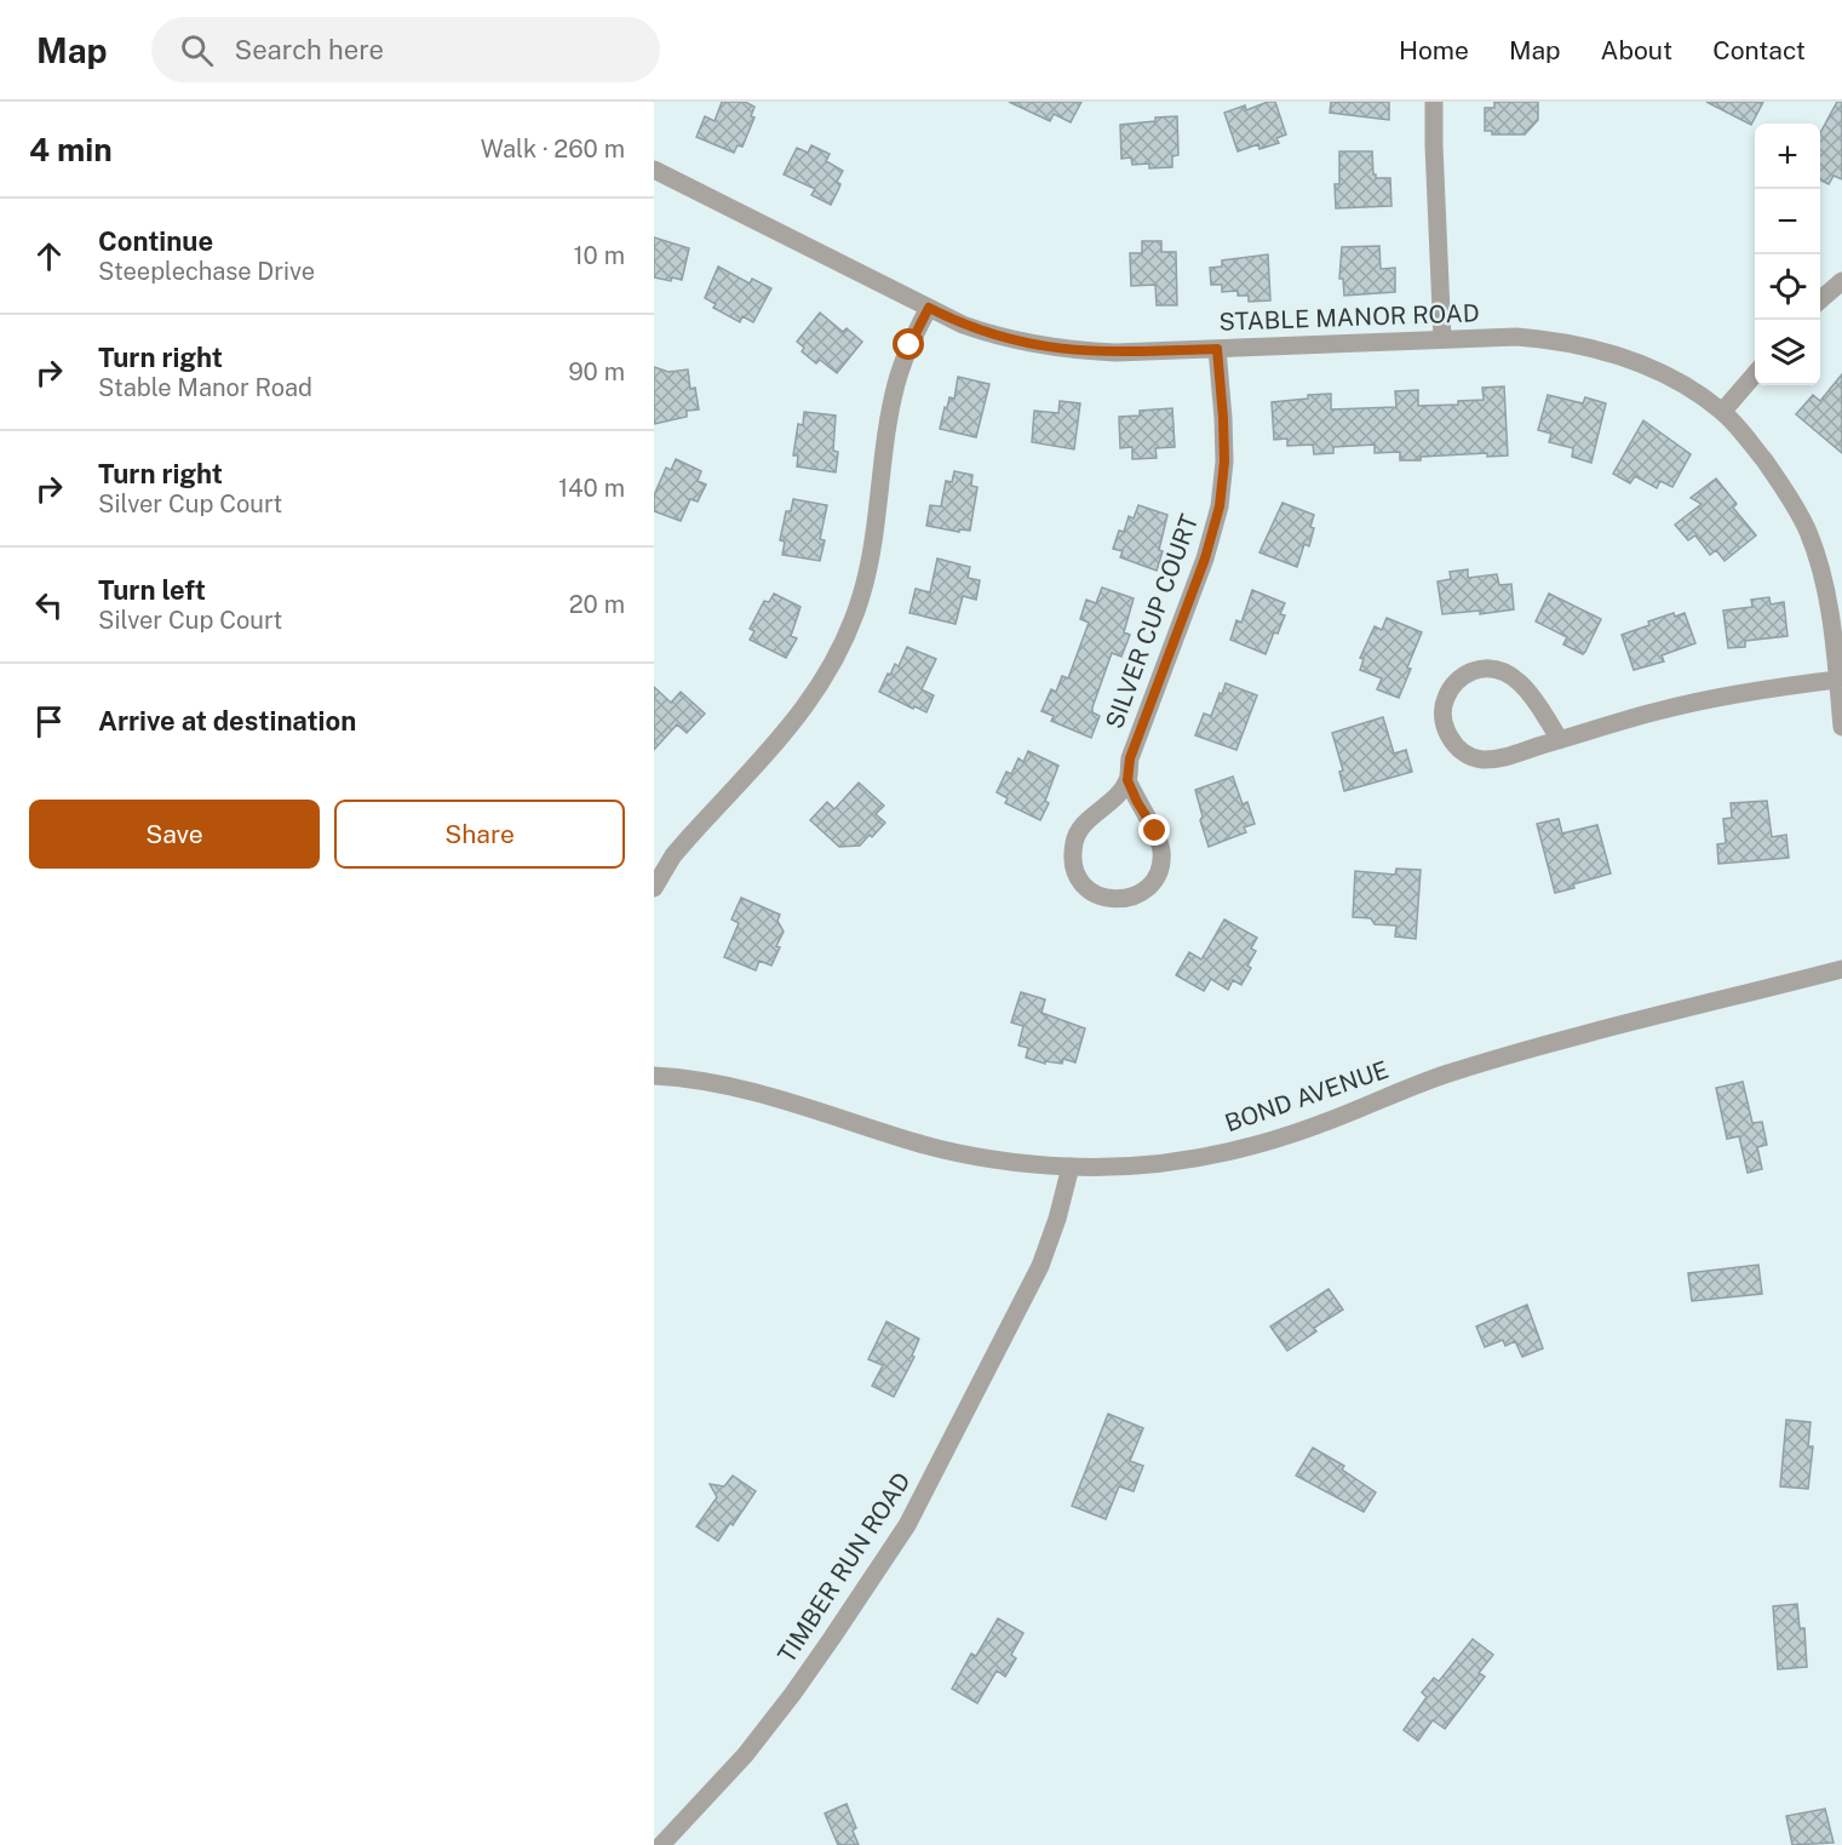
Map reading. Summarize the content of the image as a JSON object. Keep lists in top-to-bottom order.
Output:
{
  "streets": {
    "street": [
      "STABLE MANOR ROAD",
      "SILVER CUP COURT",
      "BOND AVENUE",
      "TIMBER RUN ROAD"
    ]
  },
  "crossings": [
    ["STABLE MANOR ROAD", "SILVER CUP COURT"],
    ["BOND AVENUE", "TIMBER RUN ROAD"]
  ],
  "page": {
    "header": "Map",
    "search": "Search here",
    "nav": [
      "Home",
      "Map",
      "About",
      "Contact"
    ],
    "heading": ["4 min", "Walk · 260 m"],
    "map_buttons": ["+", "−"],
    "list": [
      ["Continue", "Steeplechase Drive", "10 m"],
      ["Turn right", "Stable Manor Road", "90 m"],
      ["Turn right", "Silver Cup Court", "140 m"],
      ["Turn left", "Silver Cup Court", "20 m"],
      "Arrive at destination"
    ],
    "buttons": ["Save", "Share"]
  }
}
